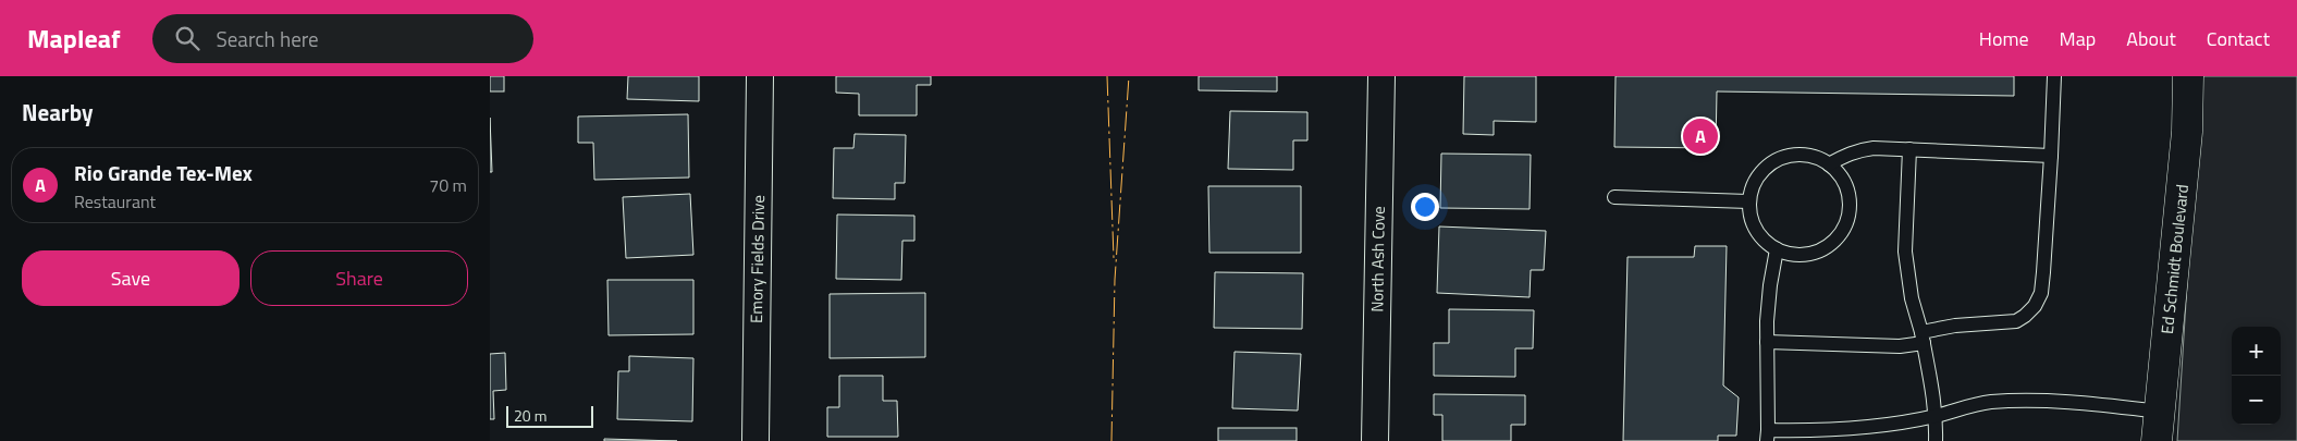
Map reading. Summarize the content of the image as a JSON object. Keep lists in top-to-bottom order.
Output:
{
  "streets": {
    "street": ["Emory Fields Drive", "North Ash Cove", "Ed Schmidt Boulevard"]
  },
  "scale_bar": "20 m",
  "page": {
    "header": "Mapleaf",
    "search": "Search here",
    "nav": [
      "Home",
      "Map",
      "About",
      "Contact"
    ],
    "heading": "Nearby",
    "pins": "A",
    "list": [
      {
        "mark": "A",
        "name": "Rio Grande Tex-Mex",
        "note": "Restaurant",
        "value": "70 m"
      }
    ],
    "buttons": ["Save", "Share"],
    "map_buttons": ["+", "−"],
    "scale": "20 m"
  }
}
